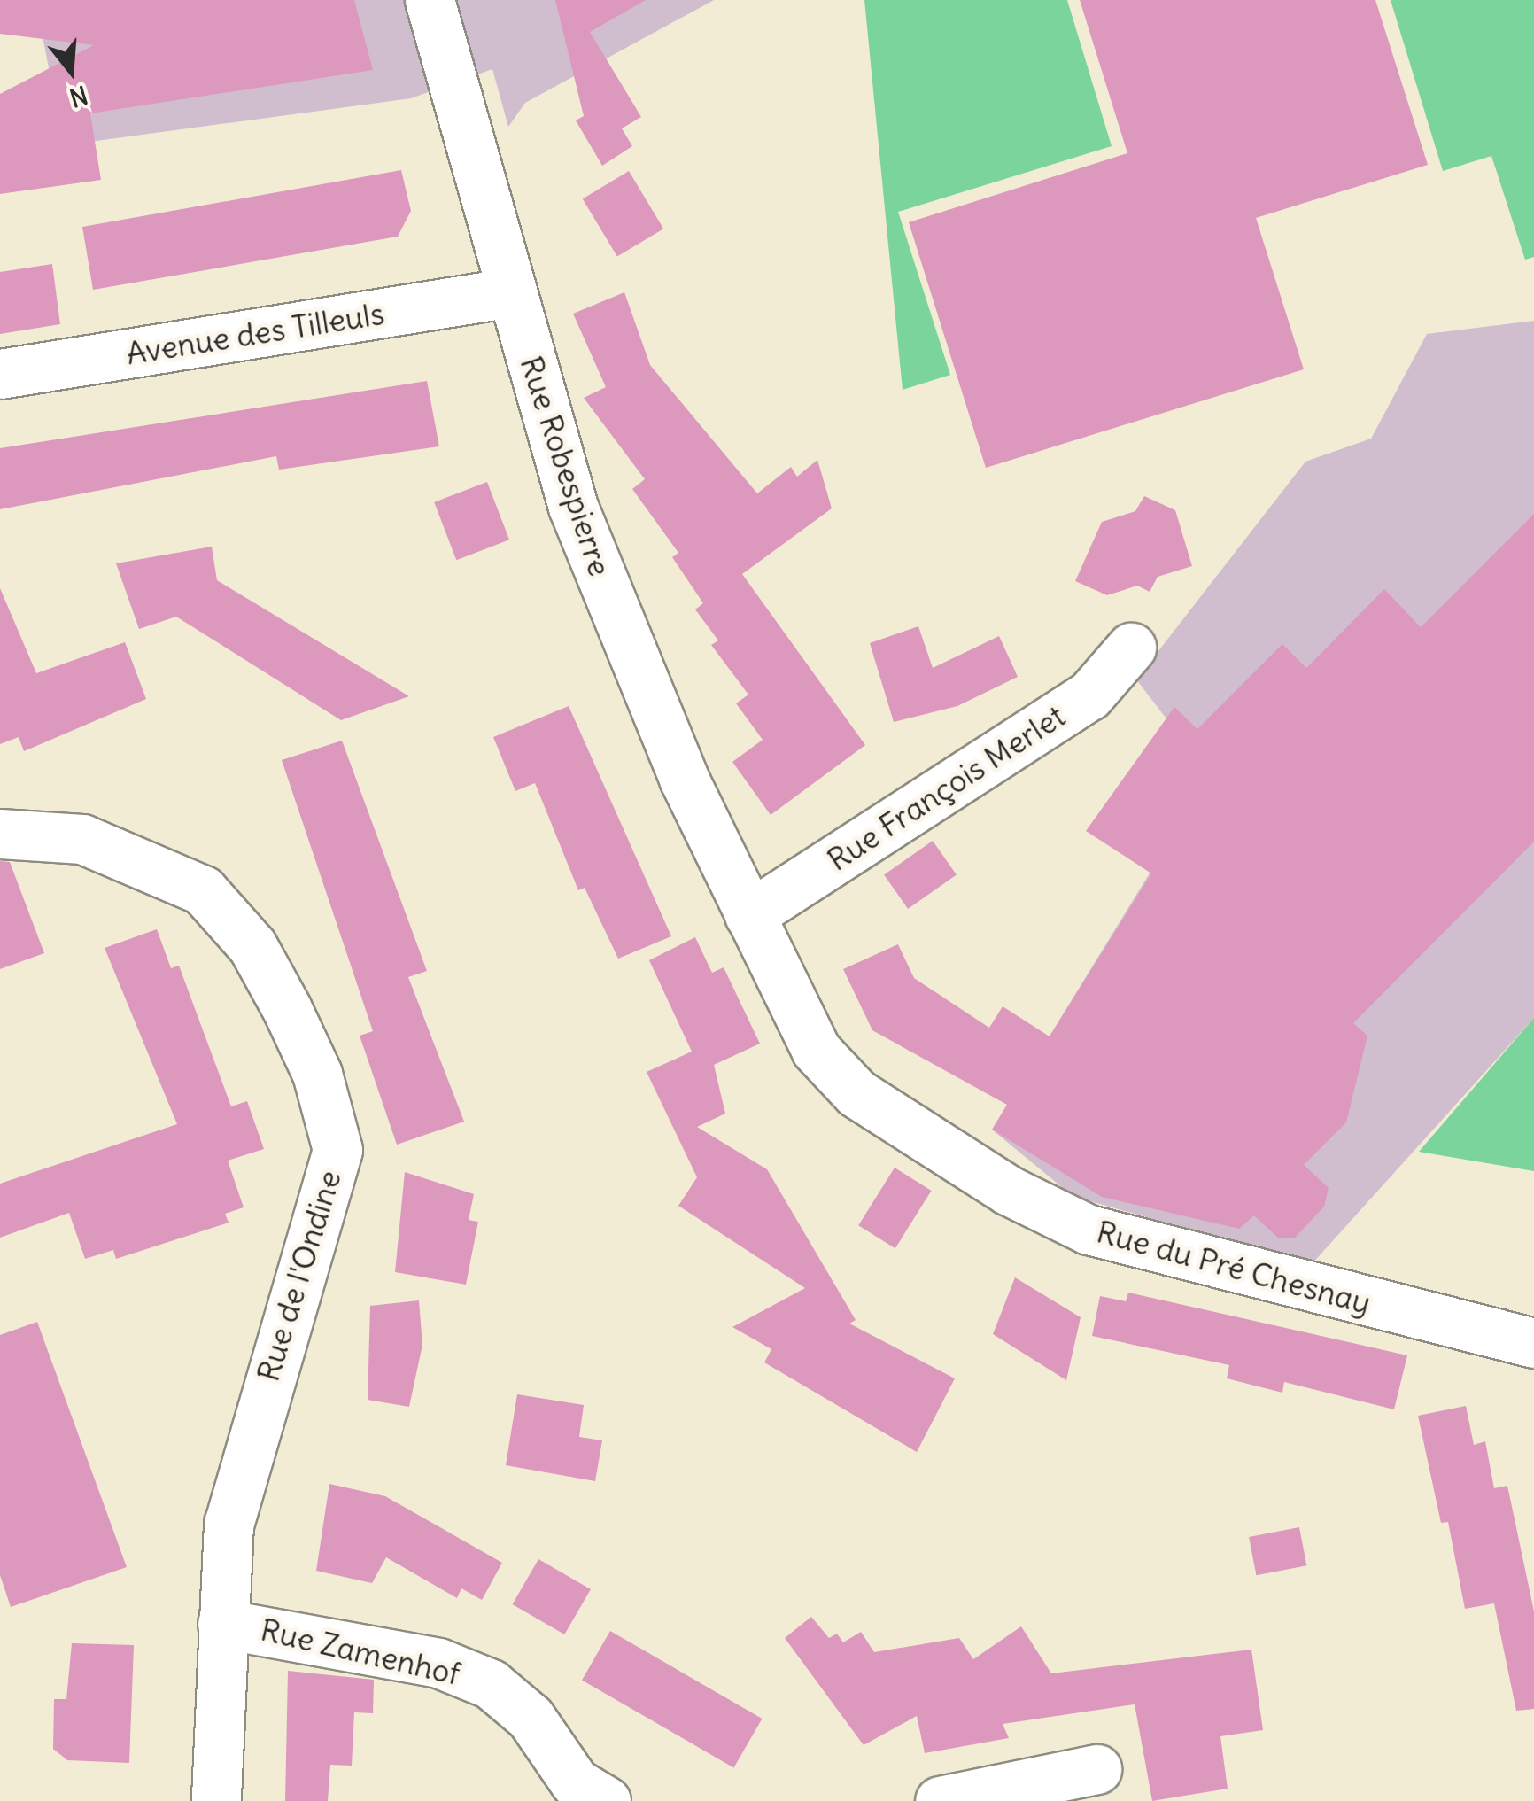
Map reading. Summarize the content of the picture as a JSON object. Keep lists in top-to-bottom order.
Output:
{
  "streets": {
    "street": [
      "Avenue des Tilleuls",
      "Rue Robespierre",
      "Rue François Merlet",
      "Rue du Pré Chesnay",
      "Rue de l'Ondine",
      "Rue Zamenhof"
    ]
  },
  "crossings": [
    ["Avenue des Tilleuls", "Rue Robespierre"],
    ["Rue Robespierre", "Rue François Merlet"],
    ["Rue Robespierre", "Rue du Pré Chesnay"],
    ["Rue François Merlet", "Rue du Pré Chesnay"],
    ["Rue de l'Ondine", "Rue Zamenhof"]
  ],
  "north": "bottom"
}
